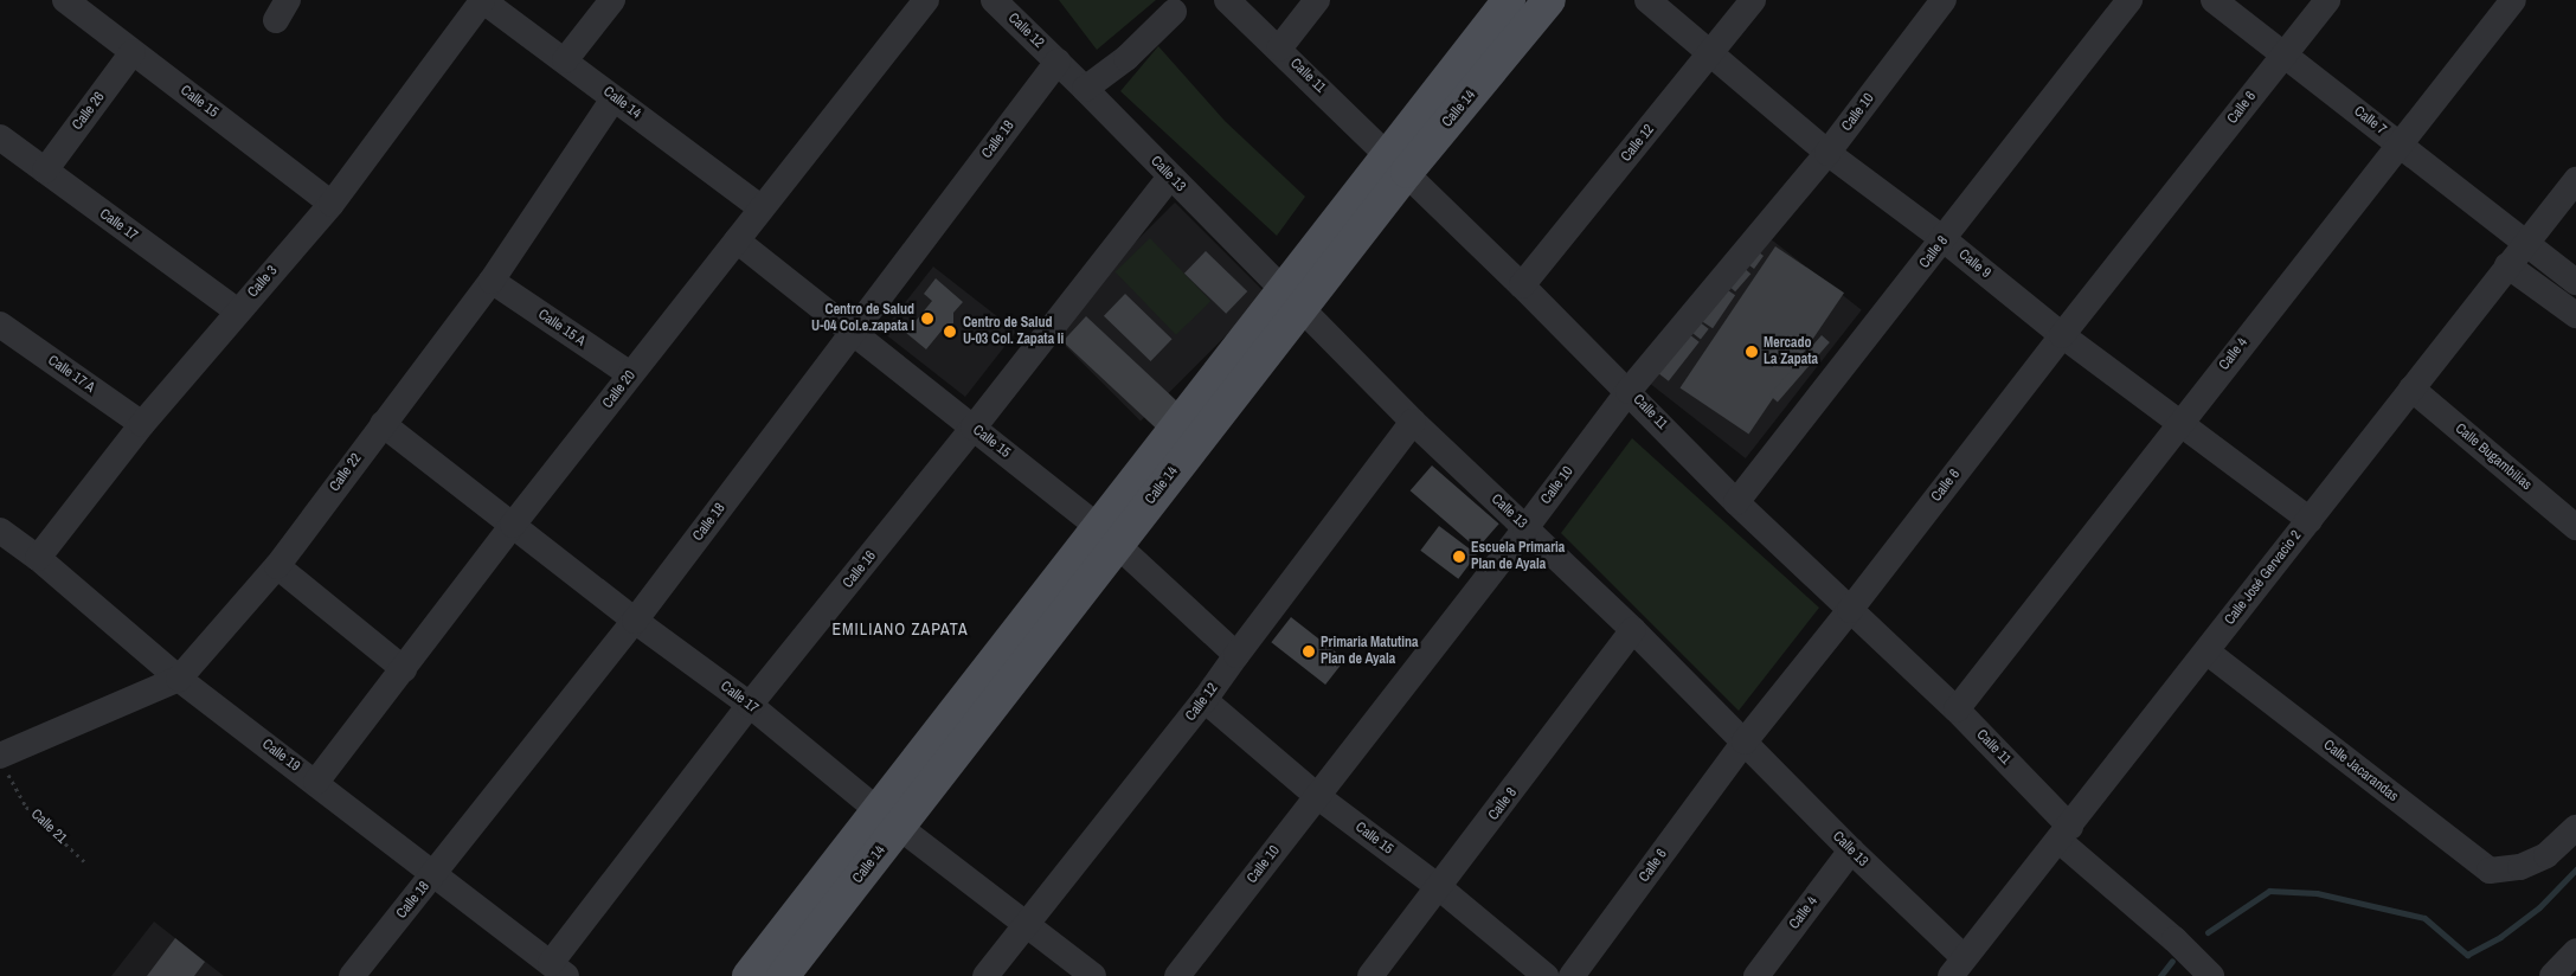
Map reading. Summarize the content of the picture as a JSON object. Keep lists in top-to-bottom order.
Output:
{
  "streets": {
    "main road": ["Calle 14"],
    "street": [
      "Calle 12",
      "Calle 11",
      "Calle 15",
      "Calle 6",
      "Calle 26",
      "Calle 10",
      "Calle 7",
      "Calle 18",
      "Calle 13",
      "Calle 17",
      "Calle 8",
      "Calle 9",
      "Calle 3",
      "Calle 15 A",
      "Calle 4",
      "Calle 17 A",
      "Calle 20",
      "Calle Bugambilias",
      "Calle 22",
      "Calle 16",
      "Calle José Gervacio 2",
      "Calle 19",
      "Calle Jacarandas"
    ],
    "path": ["Calle 21"]
  },
  "crossings": [
    ["Calle 12", "Calle 11"],
    ["Calle 12", "Calle 15"],
    ["Calle 12", "Calle 18"],
    ["Calle 12", "Calle 13"],
    ["Calle 12", "Calle 17"],
    ["Calle 12", "Calle 9"],
    ["Calle 11", "Calle 14"],
    ["Calle 11", "Calle 6"],
    ["Calle 11", "Calle 10"],
    ["Calle 11", "Calle 8"],
    ["Calle 11", "Calle 4"],
    ["Calle 11", "Calle José Gervacio 2"],
    ["Calle 15", "Calle 14"],
    ["Calle 15", "Calle 26"],
    ["Calle 15", "Calle 10"],
    ["Calle 15", "Calle 18"],
    ["Calle 15", "Calle 8"],
    ["Calle 15", "Calle 3"],
    ["Calle 15", "Calle 20"],
    ["Calle 15", "Calle 16"],
    ["Calle 14", "Calle 13"],
    ["Calle 14", "Calle 17"],
    ["Calle 14", "Calle 3"],
    ["Calle 14", "Calle 20"],
    ["Calle 14", "Calle 22"],
    ["Calle 6", "Calle 7"],
    ["Calle 6", "Calle 13"],
    ["Calle 6", "Calle 9"],
    ["Calle 26", "Calle 17"],
    ["Calle 10", "Calle 13"],
    ["Calle 10", "Calle 9"],
    ["Calle 7", "Calle 4"],
    ["Calle 7", "Calle José Gervacio 2"],
    ["Calle 18", "Calle 13"],
    ["Calle 18", "Calle 17"],
    ["Calle 18", "Calle 19"],
    ["Calle 13", "Calle 8"],
    ["Calle 13", "Calle 4"],
    ["Calle 13", "Calle 16"],
    ["Calle 13", "Calle José Gervacio 2"],
    ["Calle 17", "Calle 3"],
    ["Calle 17", "Calle 20"],
    ["Calle 17", "Calle 22"],
    ["Calle 17", "Calle 16"],
    ["Calle 8", "Calle 9"],
    ["Calle 9", "Calle 4"],
    ["Calle 9", "Calle José Gervacio 2"],
    ["Calle 3", "Calle 17 A"],
    ["Calle 3", "Calle 19"],
    ["Calle 15 A", "Calle 20"],
    ["Calle 15 A", "Calle 22"],
    ["Calle 20", "Calle 19"],
    ["Calle Bugambilias", "Calle José Gervacio 2"],
    ["Calle 22", "Calle 19"],
    ["Calle 22", "Calle 21"],
    ["Calle 16", "Calle 19"],
    ["Calle José Gervacio 2", "Calle Jacarandas"]
  ],
  "districts": ["EMILIANO ZAPATA"],
  "places": [
    "Centro de Salud U-04 Col.e.zapata I",
    "Centro de Salud U-03 Col. Zapata Ii",
    "Mercado La Zapata",
    "Escuela Primaria Plan de Ayala",
    "Primaria Matutina Plan de Ayala"
  ]
}
